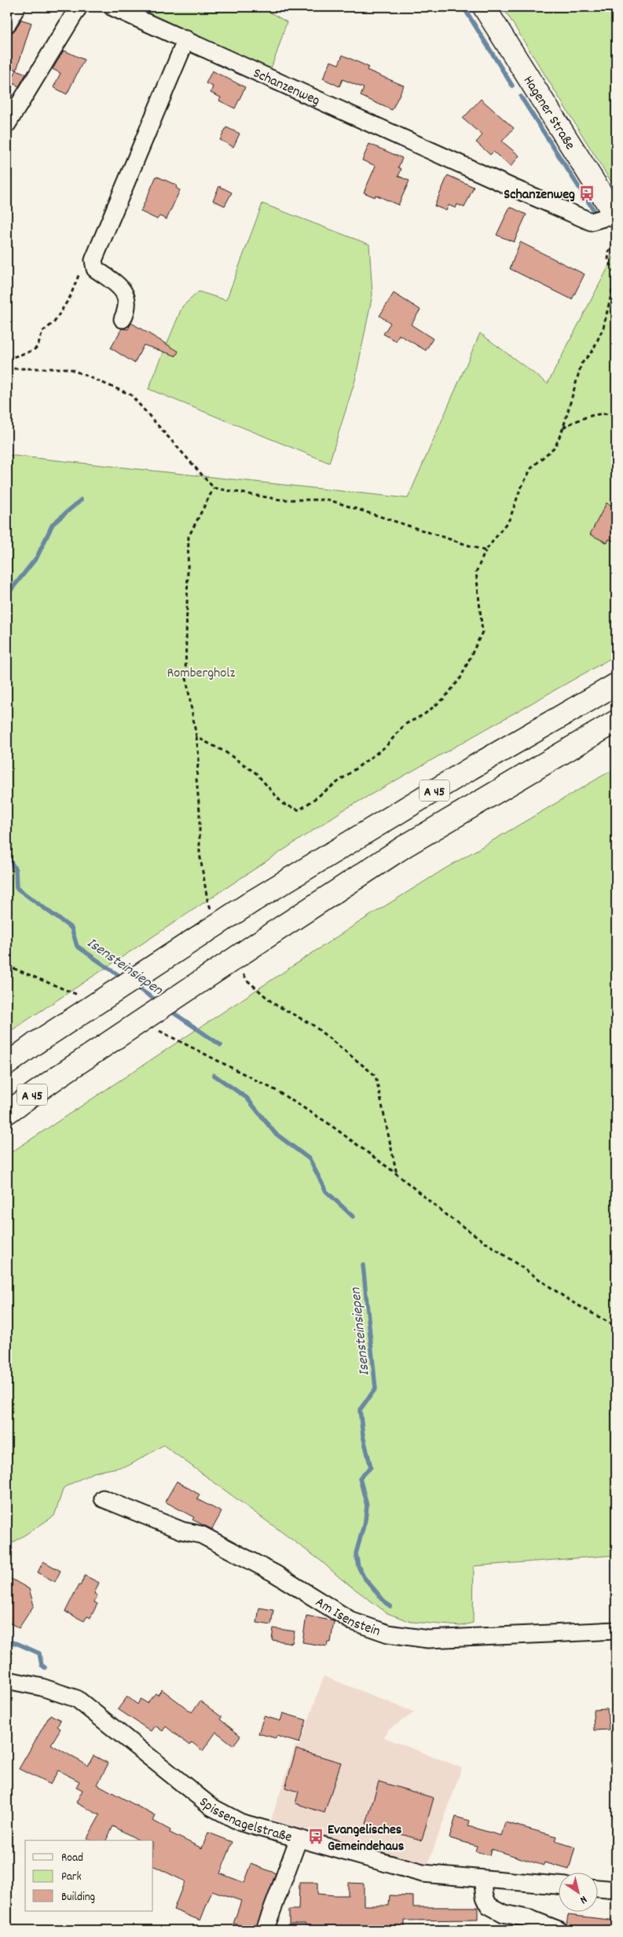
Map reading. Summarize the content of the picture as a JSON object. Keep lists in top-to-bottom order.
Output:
{
  "streets": {
    "main road": ["Hagener Straße", "A 45"],
    "street": ["Schanzenweg", "Am Isenstein", "Spissenagelstraße"]
  },
  "crossings": [
    ["Schanzenweg", "Hagener Straße"]
  ],
  "water": ["Isensteinsiepen"],
  "parks": ["Rombergholz"],
  "places": {
    "bus stop": ["Schanzenweg", "Evangelisches Gemeindehaus"]
  },
  "legend": ["Road", "Park", "Building"],
  "north": "bottom right"
}
